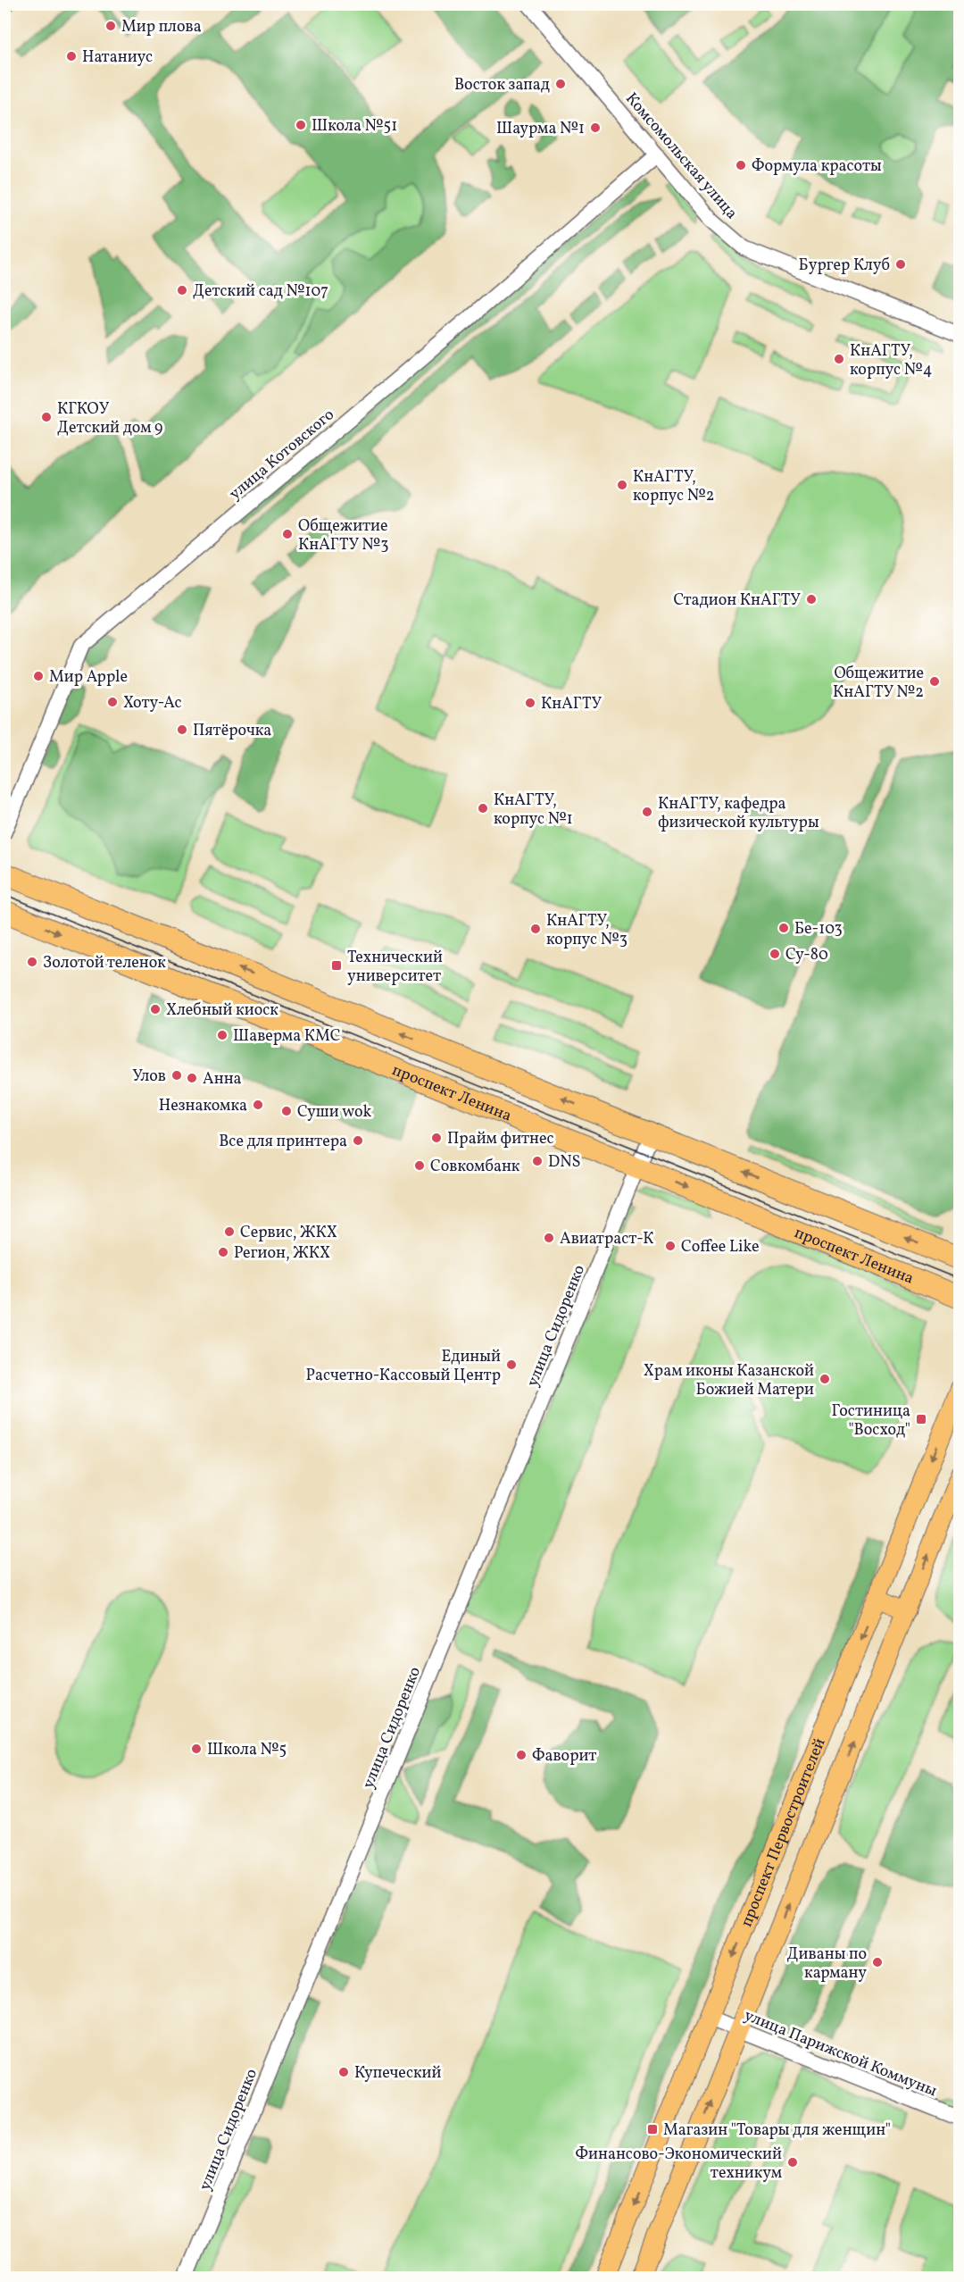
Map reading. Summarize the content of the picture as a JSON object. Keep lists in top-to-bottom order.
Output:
{
  "streets": {
    "highway": ["проспект Ленина"],
    "main road": ["проспект Первостроителей"],
    "street": [
      "Комсомольская улица",
      "улица Котовского",
      "улица Сидоренко",
      "улица Парижской Коммуны"
    ]
  },
  "crossings": [
    ["Комсомольская улица", "улица Котовского"],
    ["проспект Ленина", "улица Сидоренко"],
    ["проспект Первостроителей", "улица Парижской Коммуны"]
  ],
  "places": {
    "other": [
      "Мир плова",
      "Натаниус",
      "Восток запад",
      "Школа №51",
      "Шаурма №1",
      "Формула красоты",
      "Бургер Клуб",
      "Детский сад №107",
      "КнАГТУ, корпус №4",
      "КГКОУ Детский дом 9",
      "КнАГТУ, корпус №2",
      "Общежитие КнАГТУ №3",
      "Стадион КнАГТУ",
      "Мир Apple",
      "Общежитие КнАГТУ №2",
      "Хоту-Ас",
      "КнАГТУ",
      "Пятёрочка",
      "КнАГТУ, корпус №1",
      "КнАГТУ, кафедра физической культуры",
      "Бе-103",
      "КнАГТУ, корпус №3",
      "Су-80",
      "Золотой теленок",
      "Хлебный киоск",
      "Шаверма КМС",
      "Улов",
      "Анна",
      "Незнакомка",
      "Суши wok",
      "Прайм фитнес",
      "Все для принтера",
      "DNS",
      "Совкомбанк",
      "Сервис, ЖКХ",
      "Авиатраст-К",
      "Coffee Like",
      "Регион, ЖКХ",
      "Единый Расчетно-Кассовый Центр",
      "Храм иконы Казанской Божией Матери",
      "Школа №5",
      "Фаворит",
      "Диваны по карману",
      "Купеческий",
      "Финансово-Экономический техникум"
    ],
    "transit": ["Технический университет", "Гостиница \"Восход\"", "Магазин \"Товары для женщин\""]
  }
}
